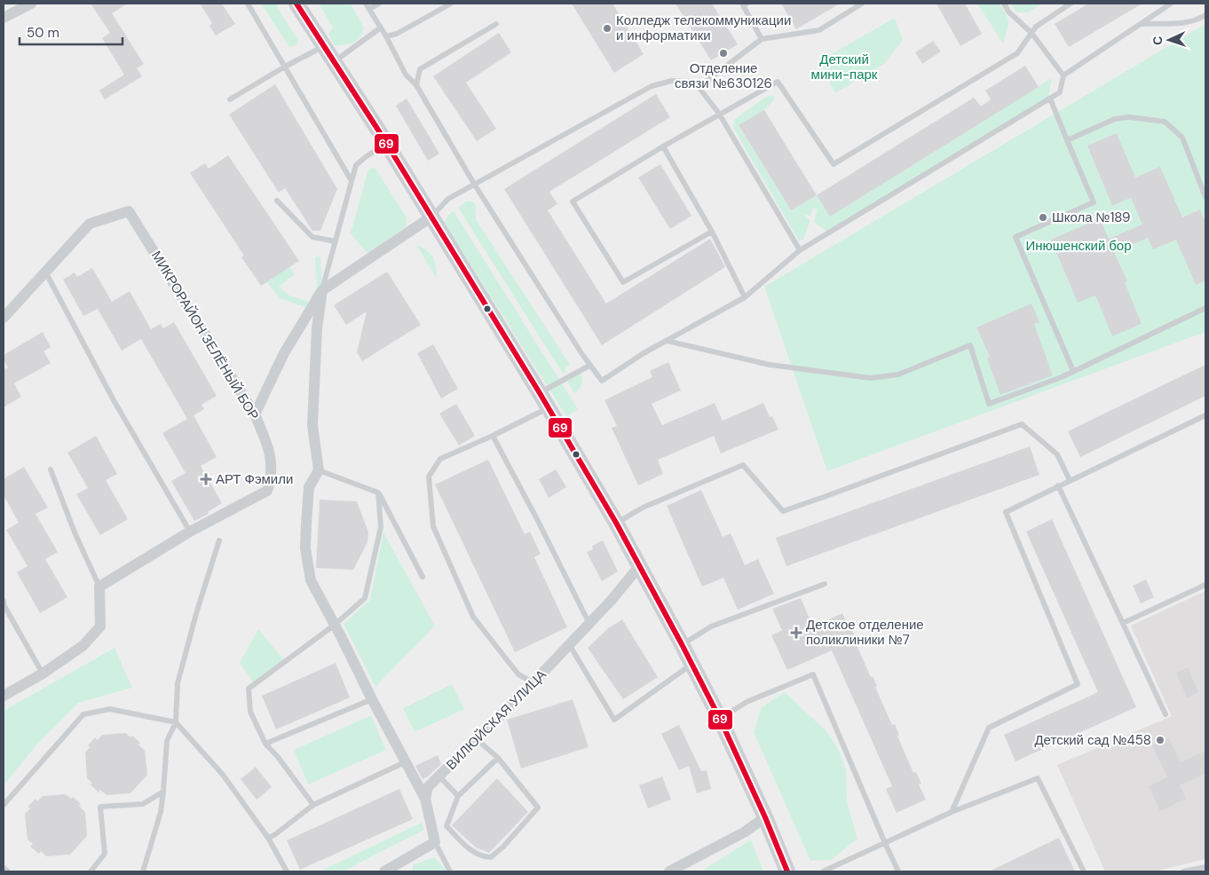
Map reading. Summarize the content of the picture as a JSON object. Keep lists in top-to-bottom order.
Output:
{
  "streets": {
    "street": ["МИКРОРАЙОН ЗЕЛЁНЫЙ БОР", "ВИЛЮЙСКАЯ УЛИЦА"]
  },
  "parks": ["Детский мини-парк", "Инюшенский бор"],
  "places": {
    "other": [
      "Колледж телекоммуникации и информатики",
      "Отделение связи №630126",
      "Школа №189",
      "Детский сад №458"
    ],
    "health": ["АРТ Фэмили", "Детское отделение поликлиники №7"]
  },
  "lines": ["transit line 69"],
  "scale_bar": "50 m",
  "north": "left"
}
